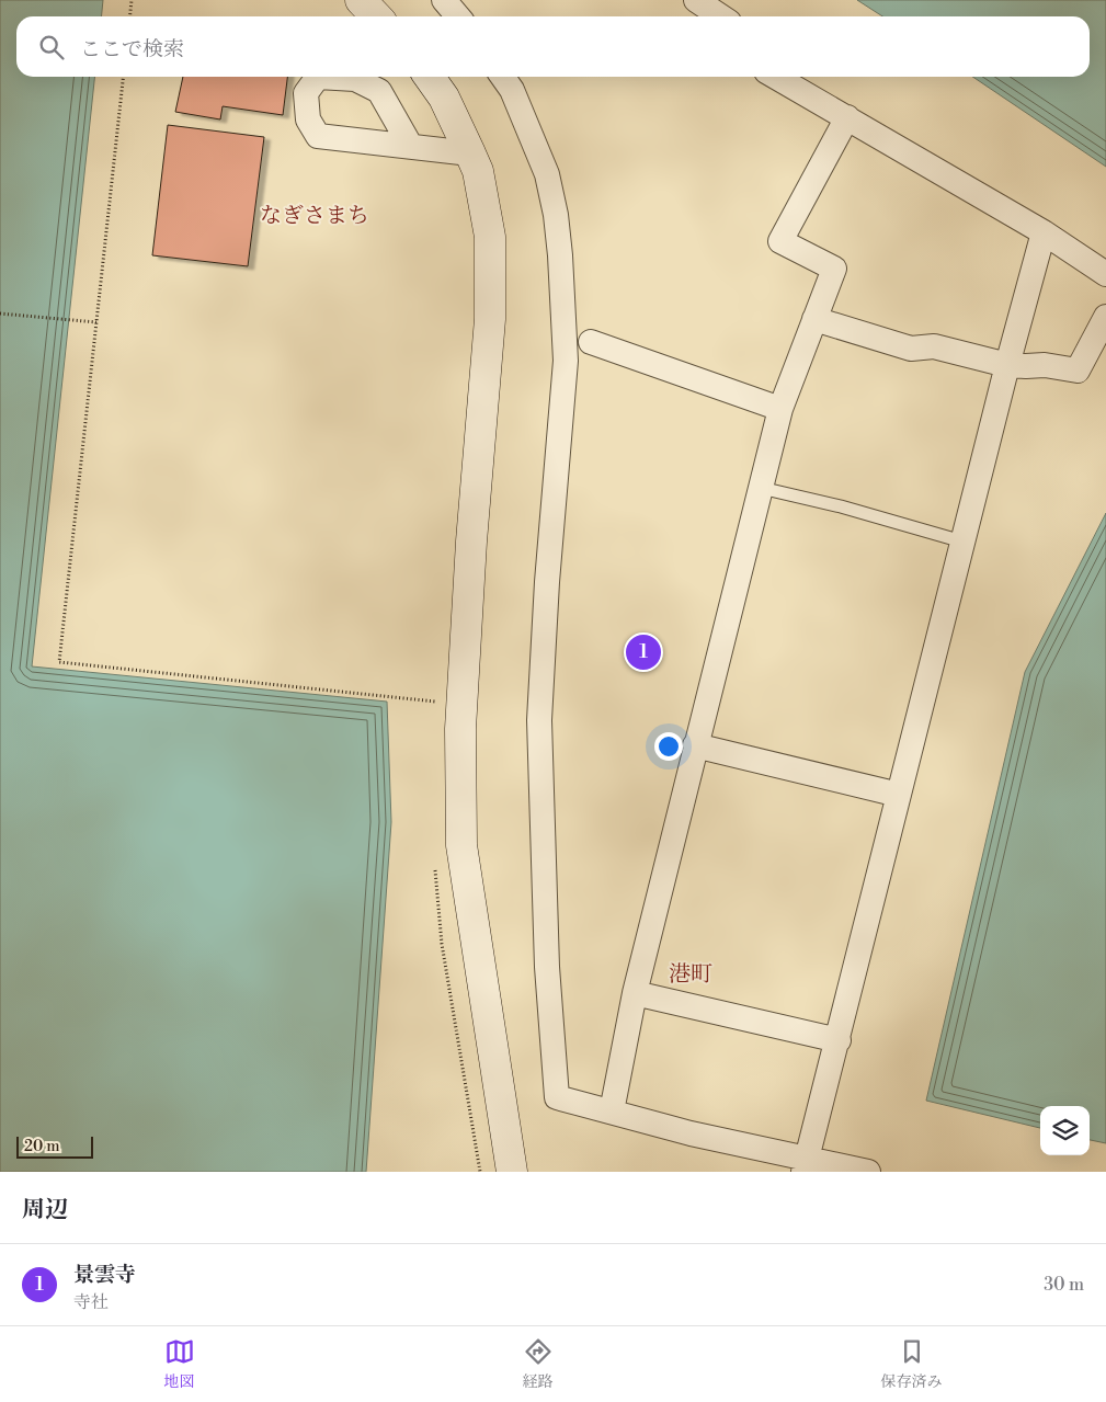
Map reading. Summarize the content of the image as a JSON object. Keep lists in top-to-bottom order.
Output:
{
  "districts": ["なぎさまち", "港町"],
  "scale_bar": "20 m",
  "page": {
    "search": "ここで検索",
    "pins": "1",
    "scale": "20 m",
    "heading": "周辺",
    "list": [
      {
        "mark": "1",
        "name": "景雲寺",
        "note": "寺社",
        "value": "30 m"
      }
    ],
    "nav": ["地図", "経路", "保存済み"]
  }
}
